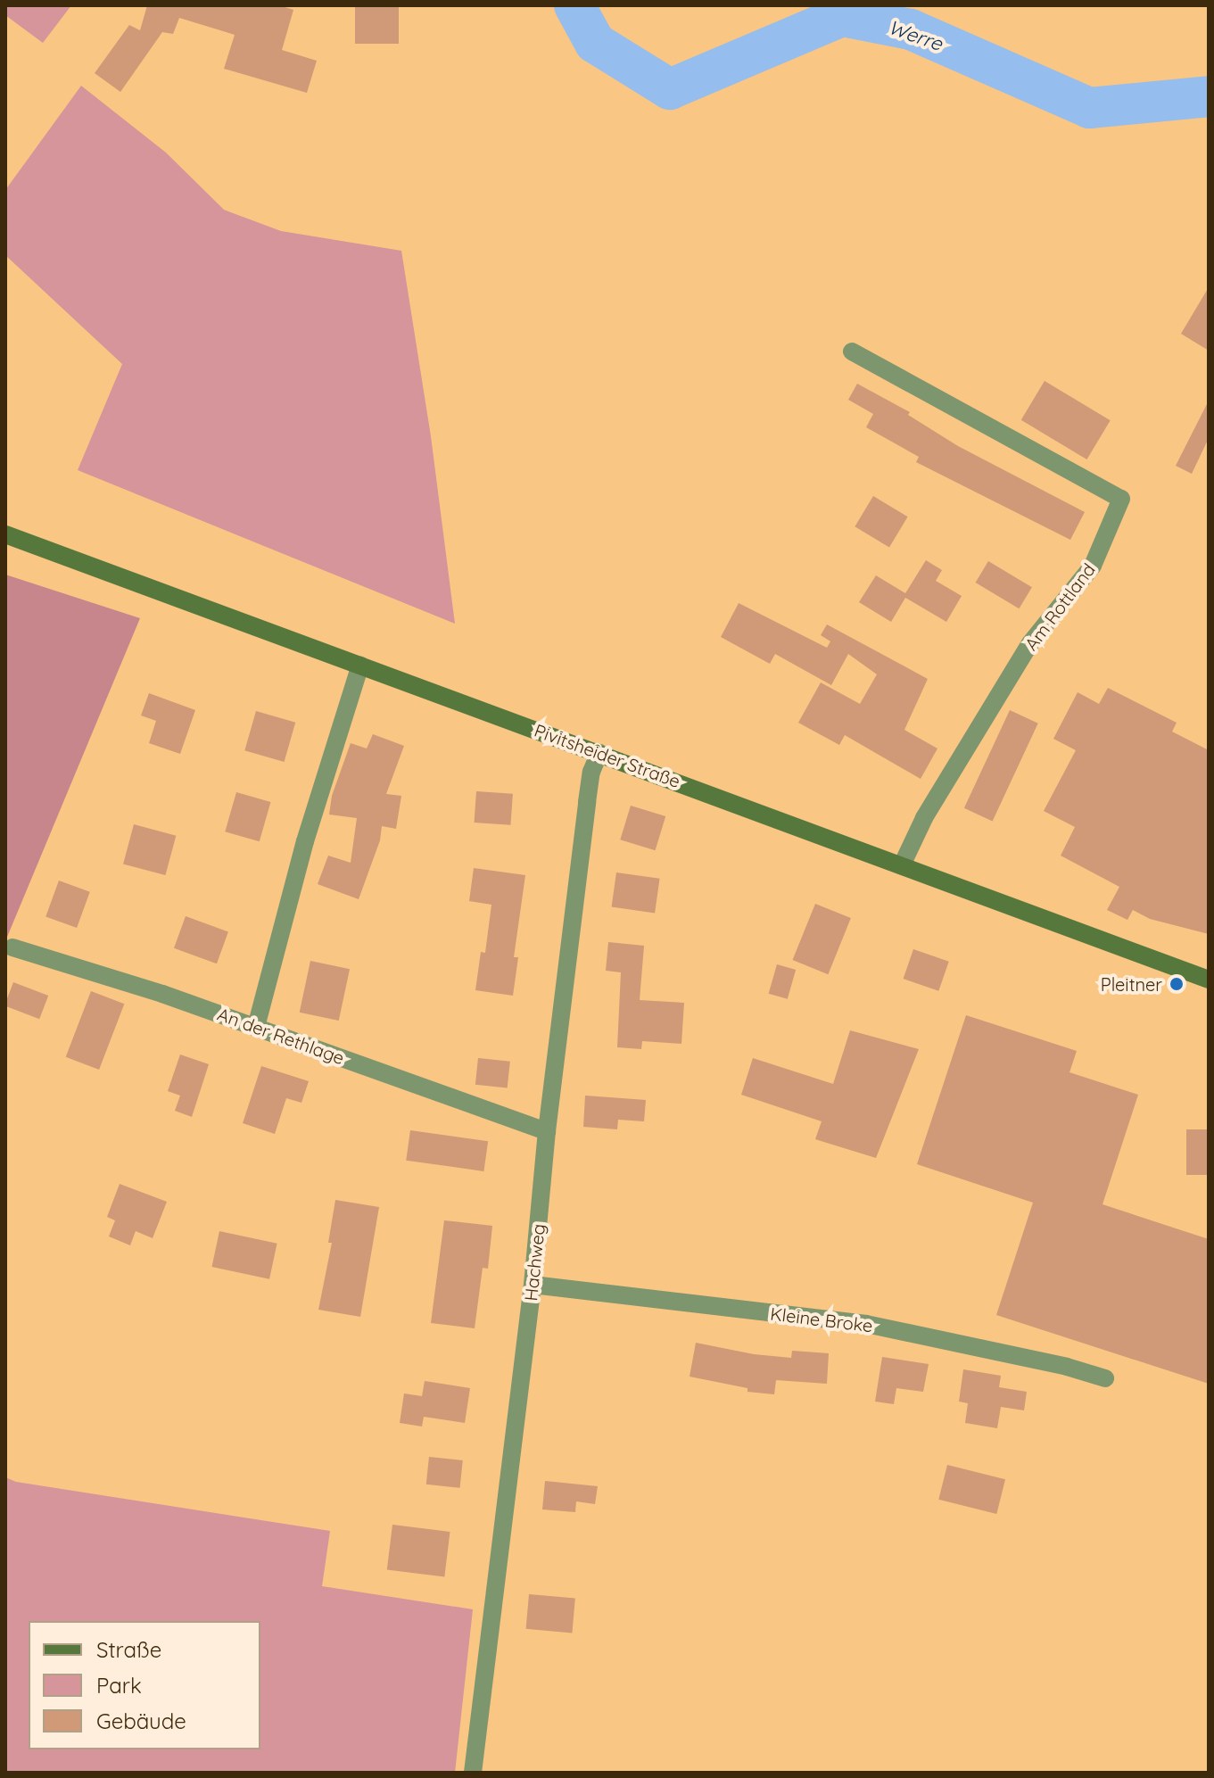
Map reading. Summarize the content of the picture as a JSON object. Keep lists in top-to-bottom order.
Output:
{
  "streets": {
    "main road": ["Pivitsheider Straße"],
    "street": [
      "Am Rottland",
      "An der Rethlage",
      "Hachweg",
      "Kleine Broke"
    ]
  },
  "crossings": [
    ["Am Rottland", "Pivitsheider Straße"],
    ["Pivitsheider Straße", "Hachweg"],
    ["An der Rethlage", "Hachweg"],
    ["Hachweg", "Kleine Broke"]
  ],
  "water": ["Werre"],
  "places": ["Pleitner"],
  "legend": ["Straße", "Park", "Gebäude"]
}
